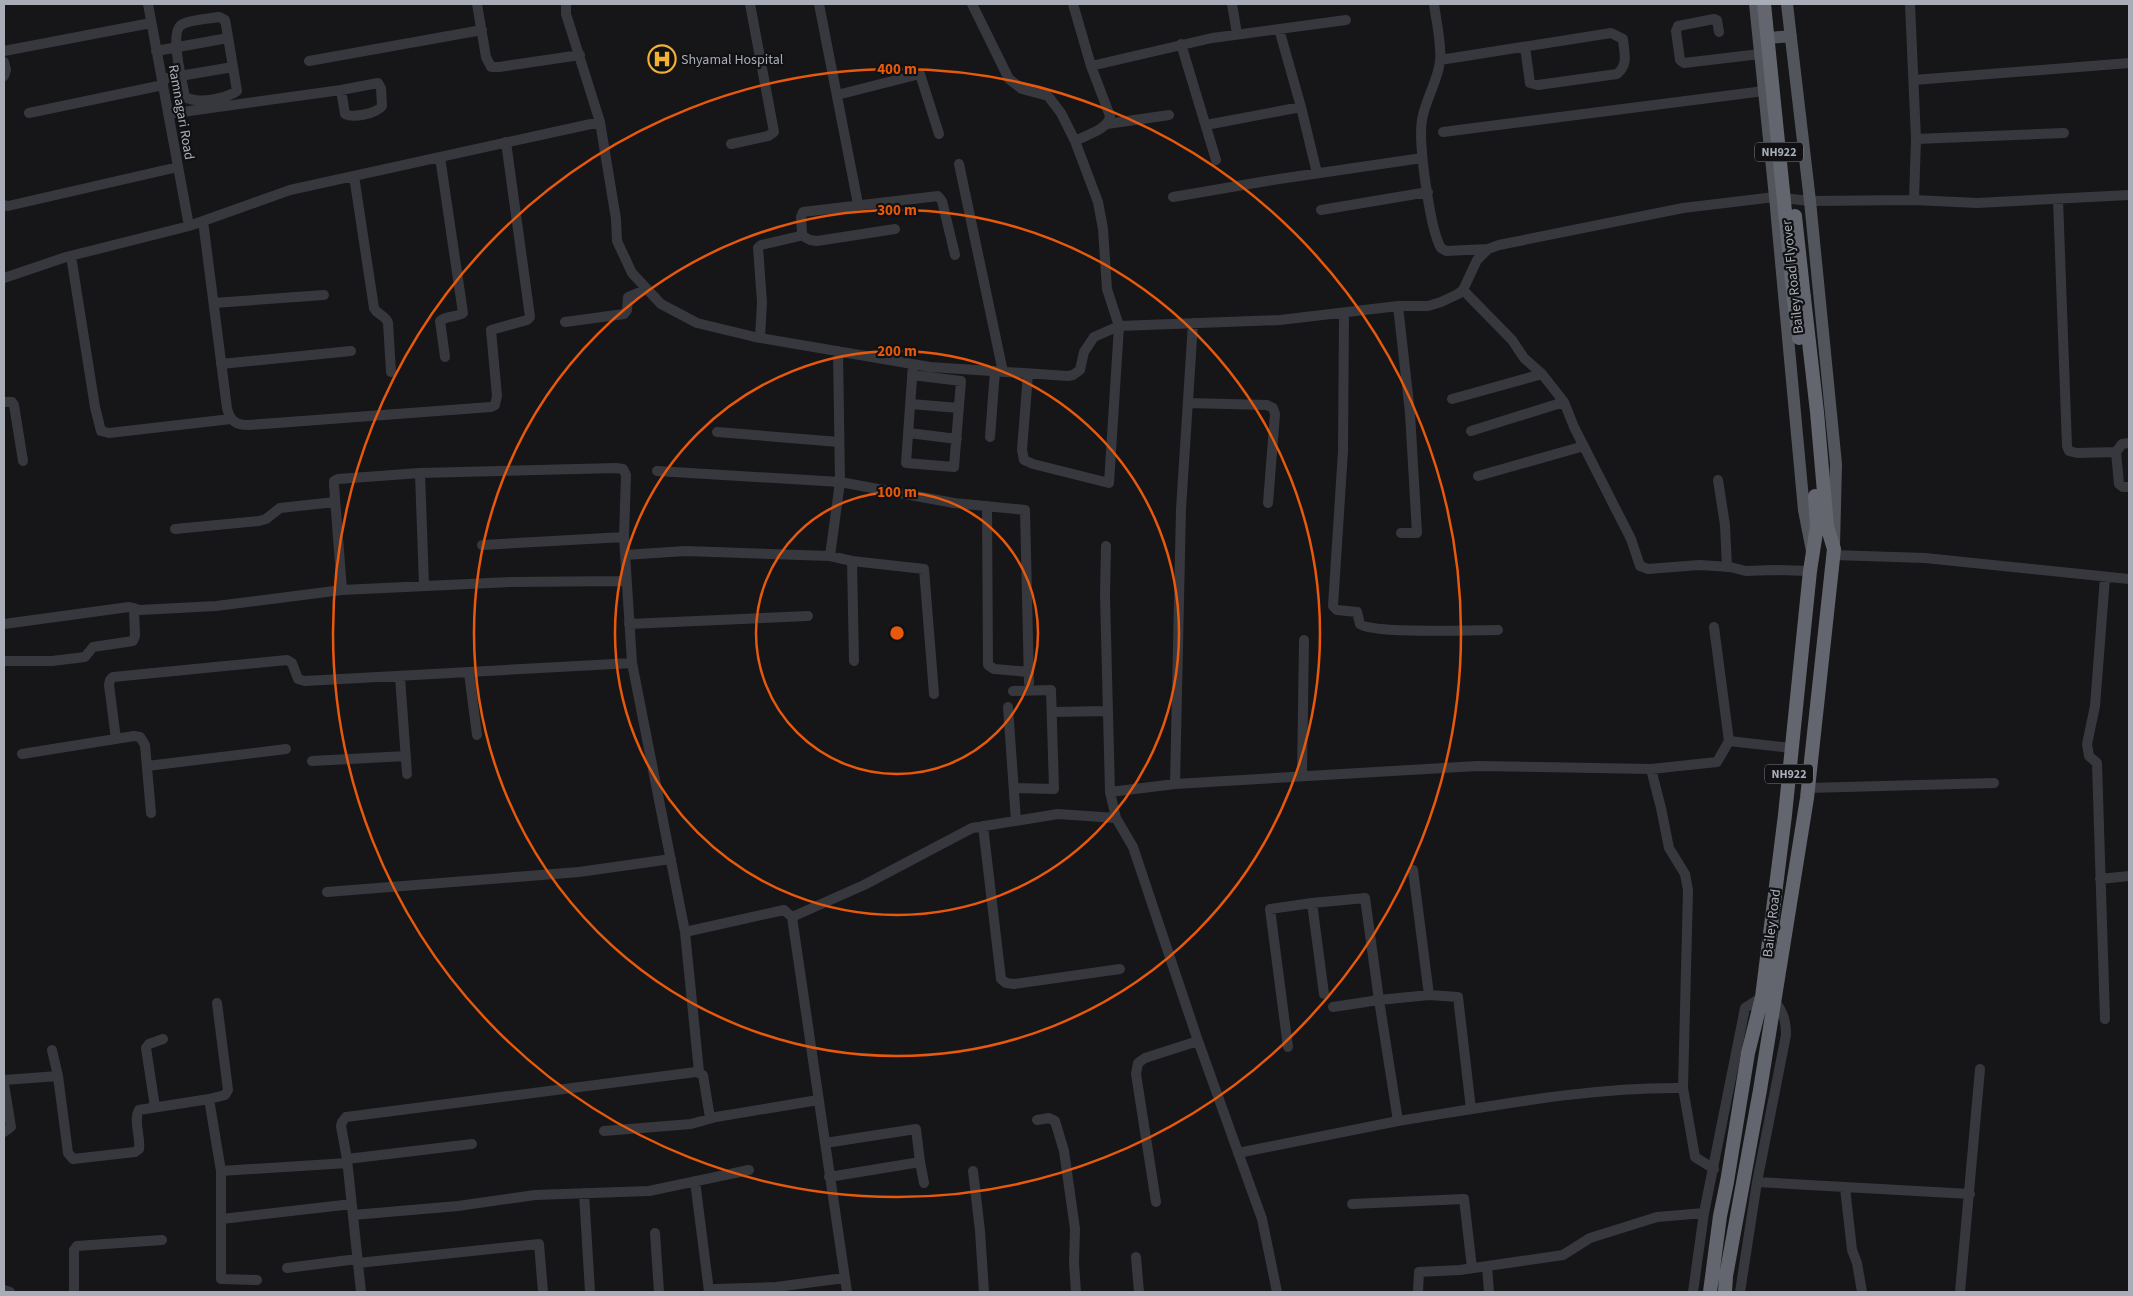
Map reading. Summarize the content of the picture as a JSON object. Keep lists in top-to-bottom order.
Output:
{
  "streets": {
    "highway": ["NH922", "Bailey Road Flyover", "Bailey Road"],
    "street": ["Ramnagari Road"]
  },
  "crossings": [
    ["NH922", "Bailey Road Flyover"],
    ["NH922", "Bailey Road"],
    ["Bailey Road Flyover", "Bailey Road"]
  ],
  "places": {
    "hospital": ["Shyamal Hospital"]
  },
  "rings": [
    "400 m",
    "300 m",
    "200 m",
    "100 m"
  ]
}
